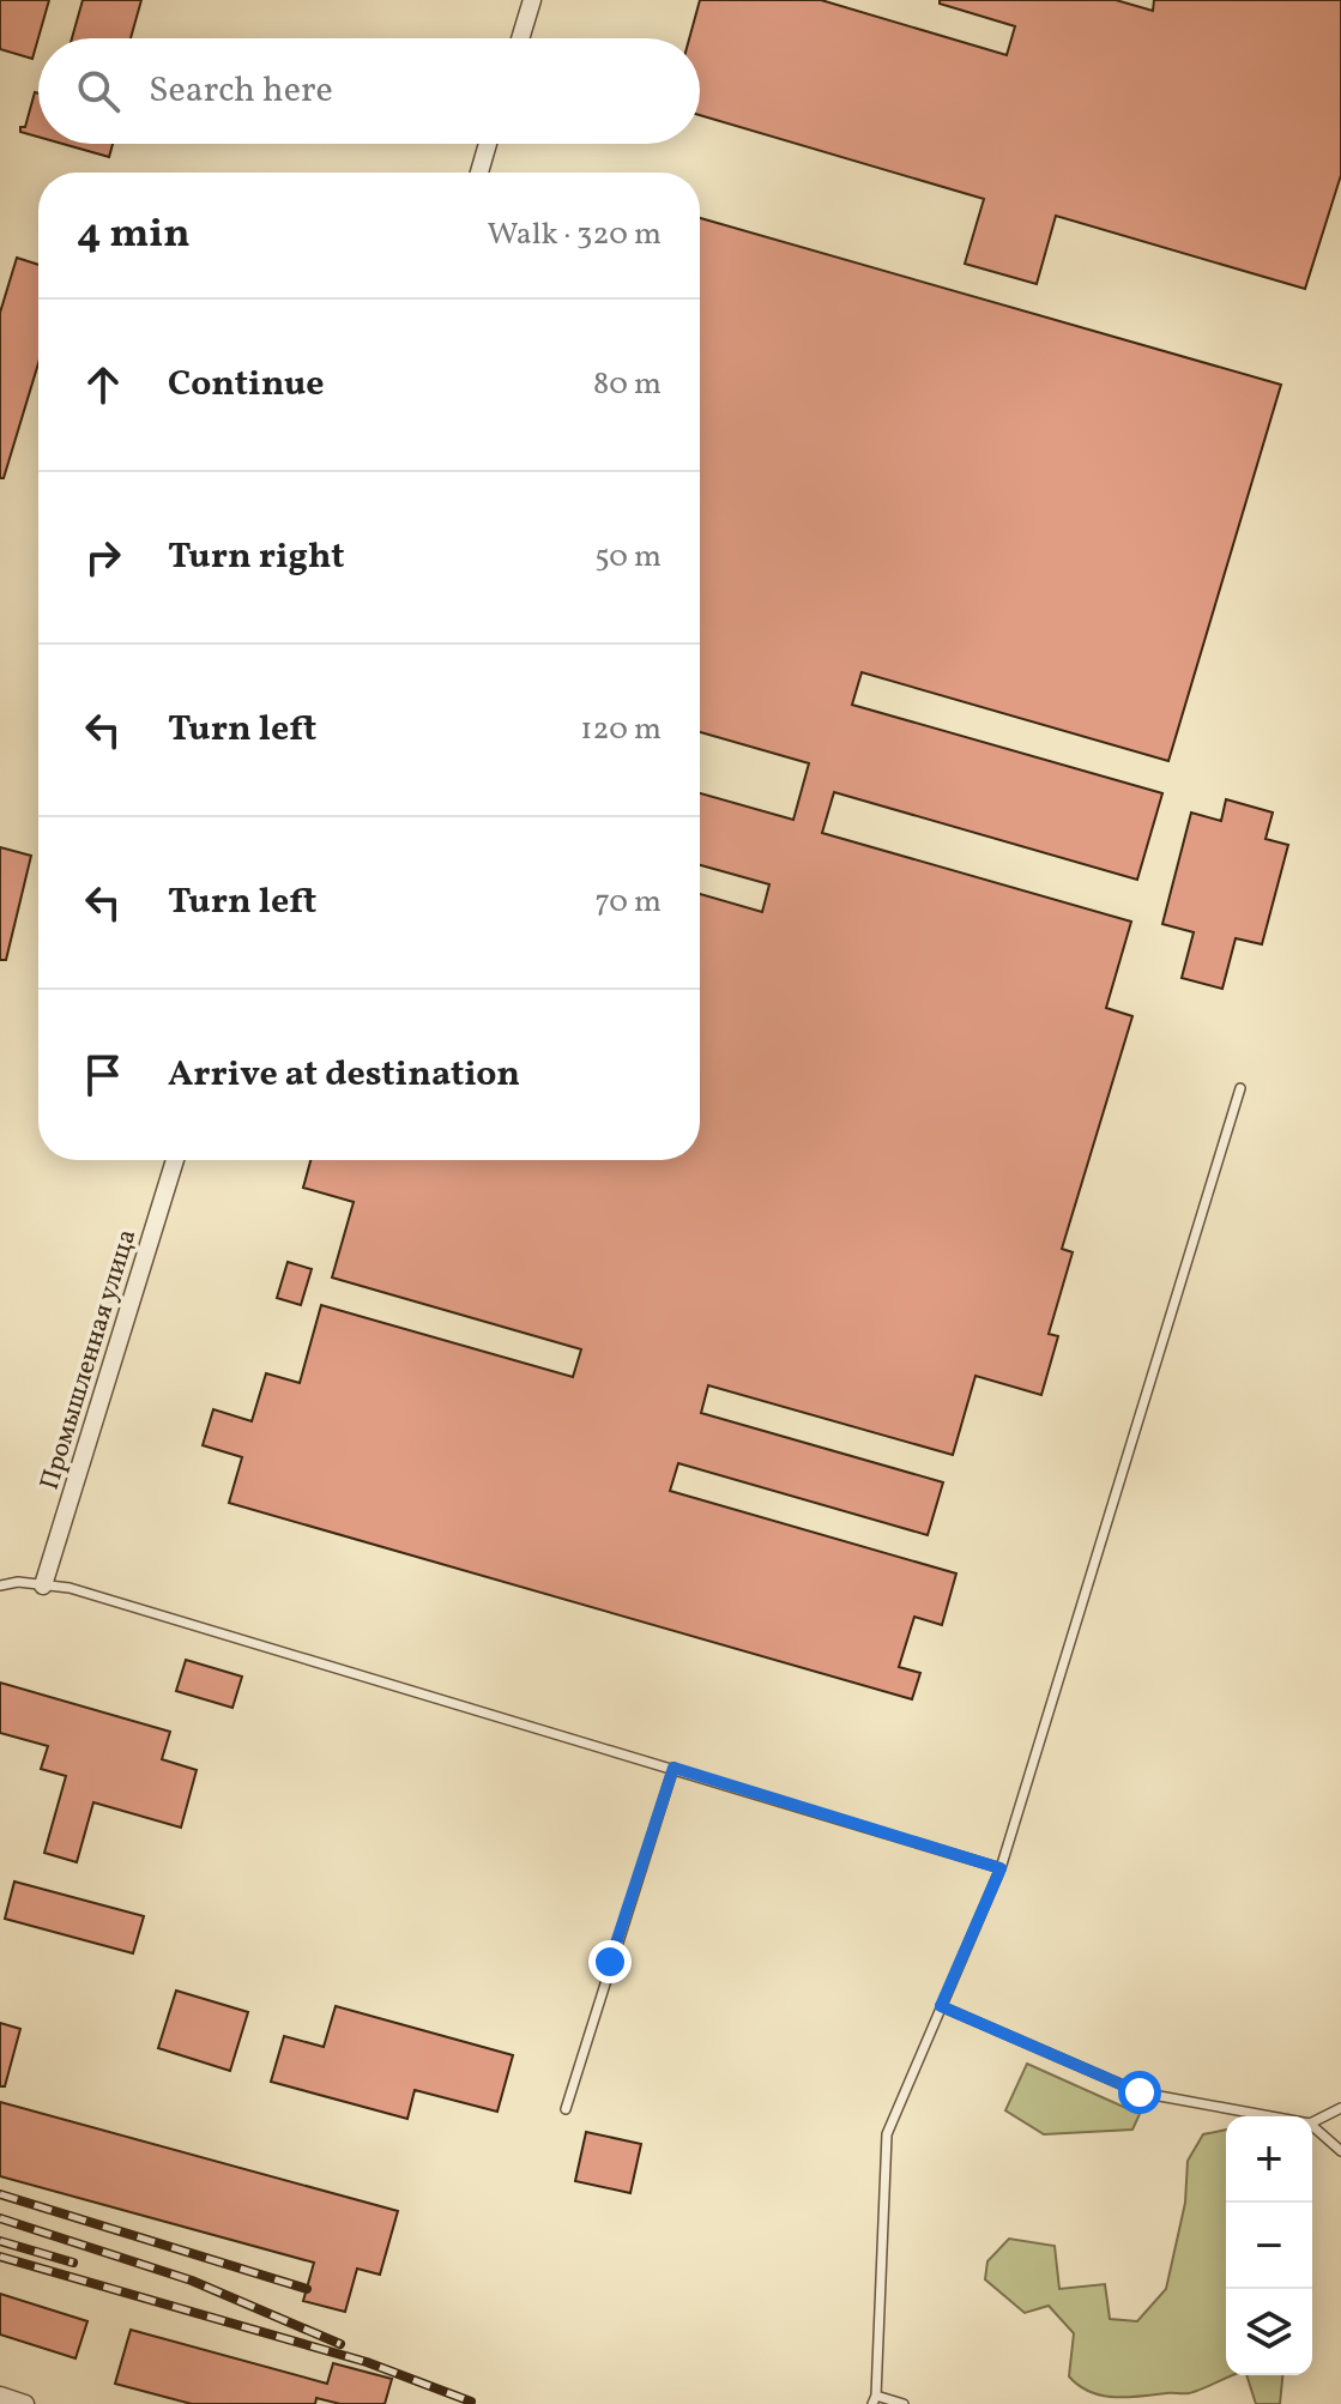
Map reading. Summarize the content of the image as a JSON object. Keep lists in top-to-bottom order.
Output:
{
  "streets": {
    "street": ["Промышленная улица"]
  },
  "page": {
    "search": "Search here",
    "heading": ["4 min", "Walk · 320 m"],
    "list": [
      ["Continue", "80 m"],
      ["Turn right", "50 m"],
      ["Turn left", "120 m"],
      ["Turn left", "70 m"],
      "Arrive at destination"
    ],
    "map_buttons": ["+", "−"]
  }
}
